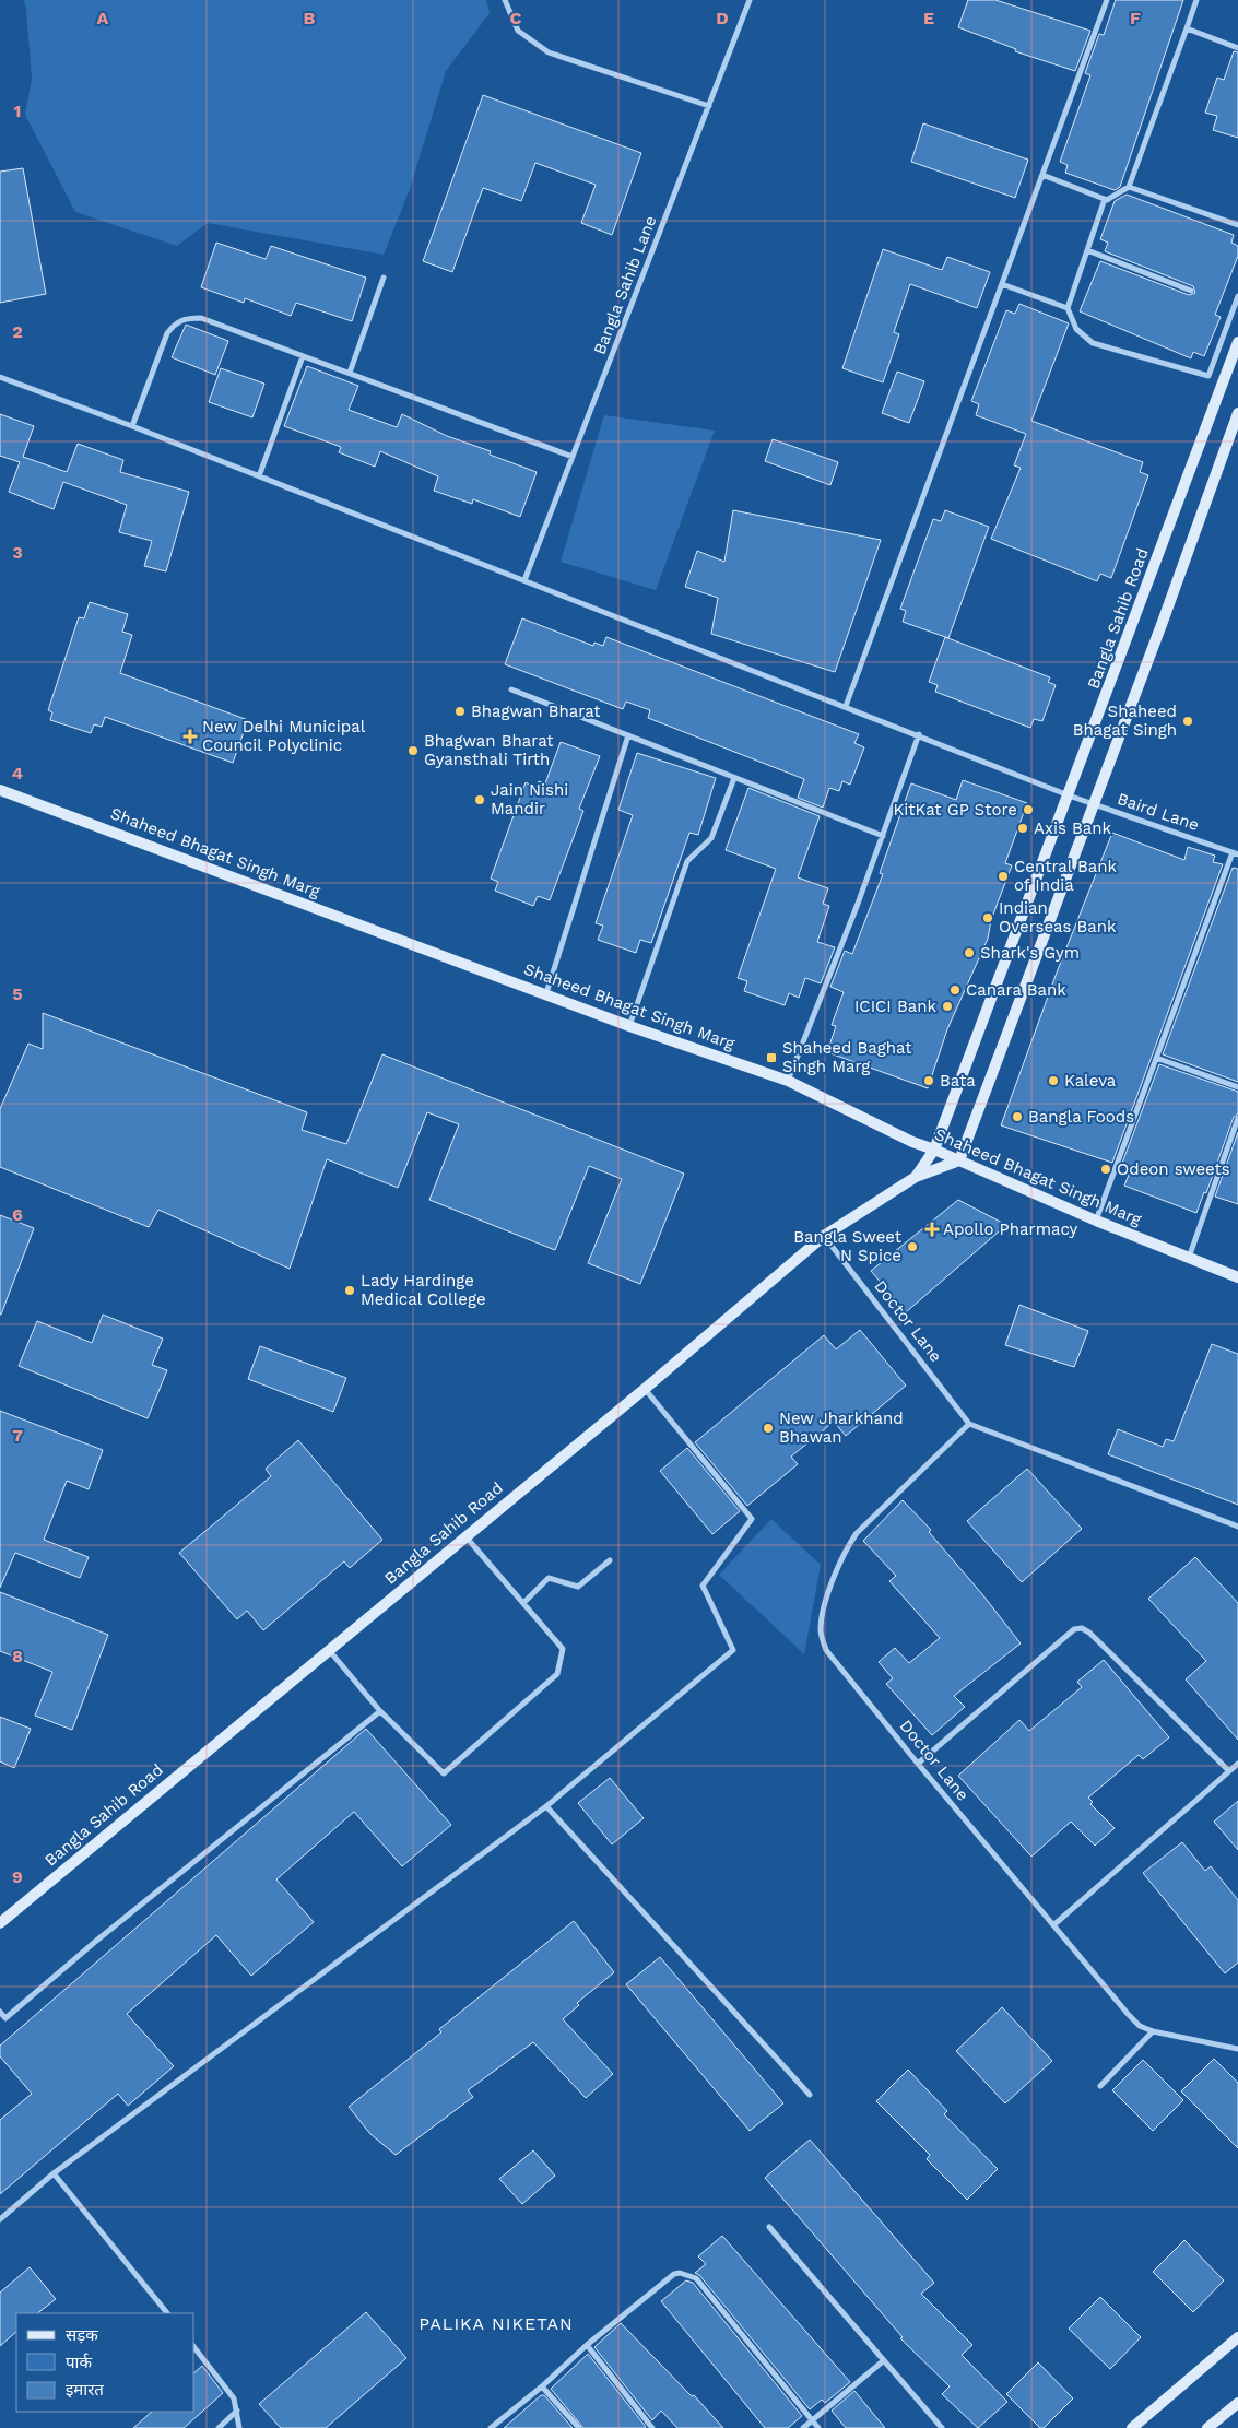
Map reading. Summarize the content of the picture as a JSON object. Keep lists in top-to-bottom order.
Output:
{
  "streets": {
    "street": [
      "Bangla Sahib Lane",
      "Bangla Sahib Road",
      "Baird Lane",
      "Shaheed Bhagat Singh Marg",
      "Doctor Lane"
    ]
  },
  "crossings": [
    ["Bangla Sahib Lane", "Baird Lane"],
    ["Bangla Sahib Road", "Baird Lane"],
    ["Bangla Sahib Road", "Shaheed Bhagat Singh Marg"],
    ["Bangla Sahib Road", "Doctor Lane"]
  ],
  "districts": ["PALIKA NIKETAN"],
  "places": {
    "other": [
      "Bhagwan Bharat",
      "Shaheed Bhagat Singh",
      "Bhagwan Bharat Gyansthali Tirth",
      "Jain Nishi Mandir",
      "KitKat GP Store",
      "Axis Bank",
      "Central Bank of India",
      "Indian Overseas Bank",
      "Shark's Gym",
      "Canara Bank",
      "ICICI Bank",
      "Bata",
      "Kaleva",
      "Bangla Foods",
      "Odeon sweets",
      "Bangla Sweet N Spice",
      "Lady Hardinge Medical College",
      "New Jharkhand Bhawan"
    ],
    "health": ["New Delhi Municipal Council Polyclinic", "Apollo Pharmacy"],
    "transit": ["Shaheed Baghat Singh Marg"]
  },
  "legend": ["सड़क", "पार्क", "इमारत"],
  "grid": {
    "columns": [
      "A",
      "B",
      "C",
      "D",
      "E",
      "F"
    ],
    "rows": [
      "1",
      "2",
      "3",
      "4",
      "5",
      "6",
      "7",
      "8",
      "9"
    ]
  }
}
